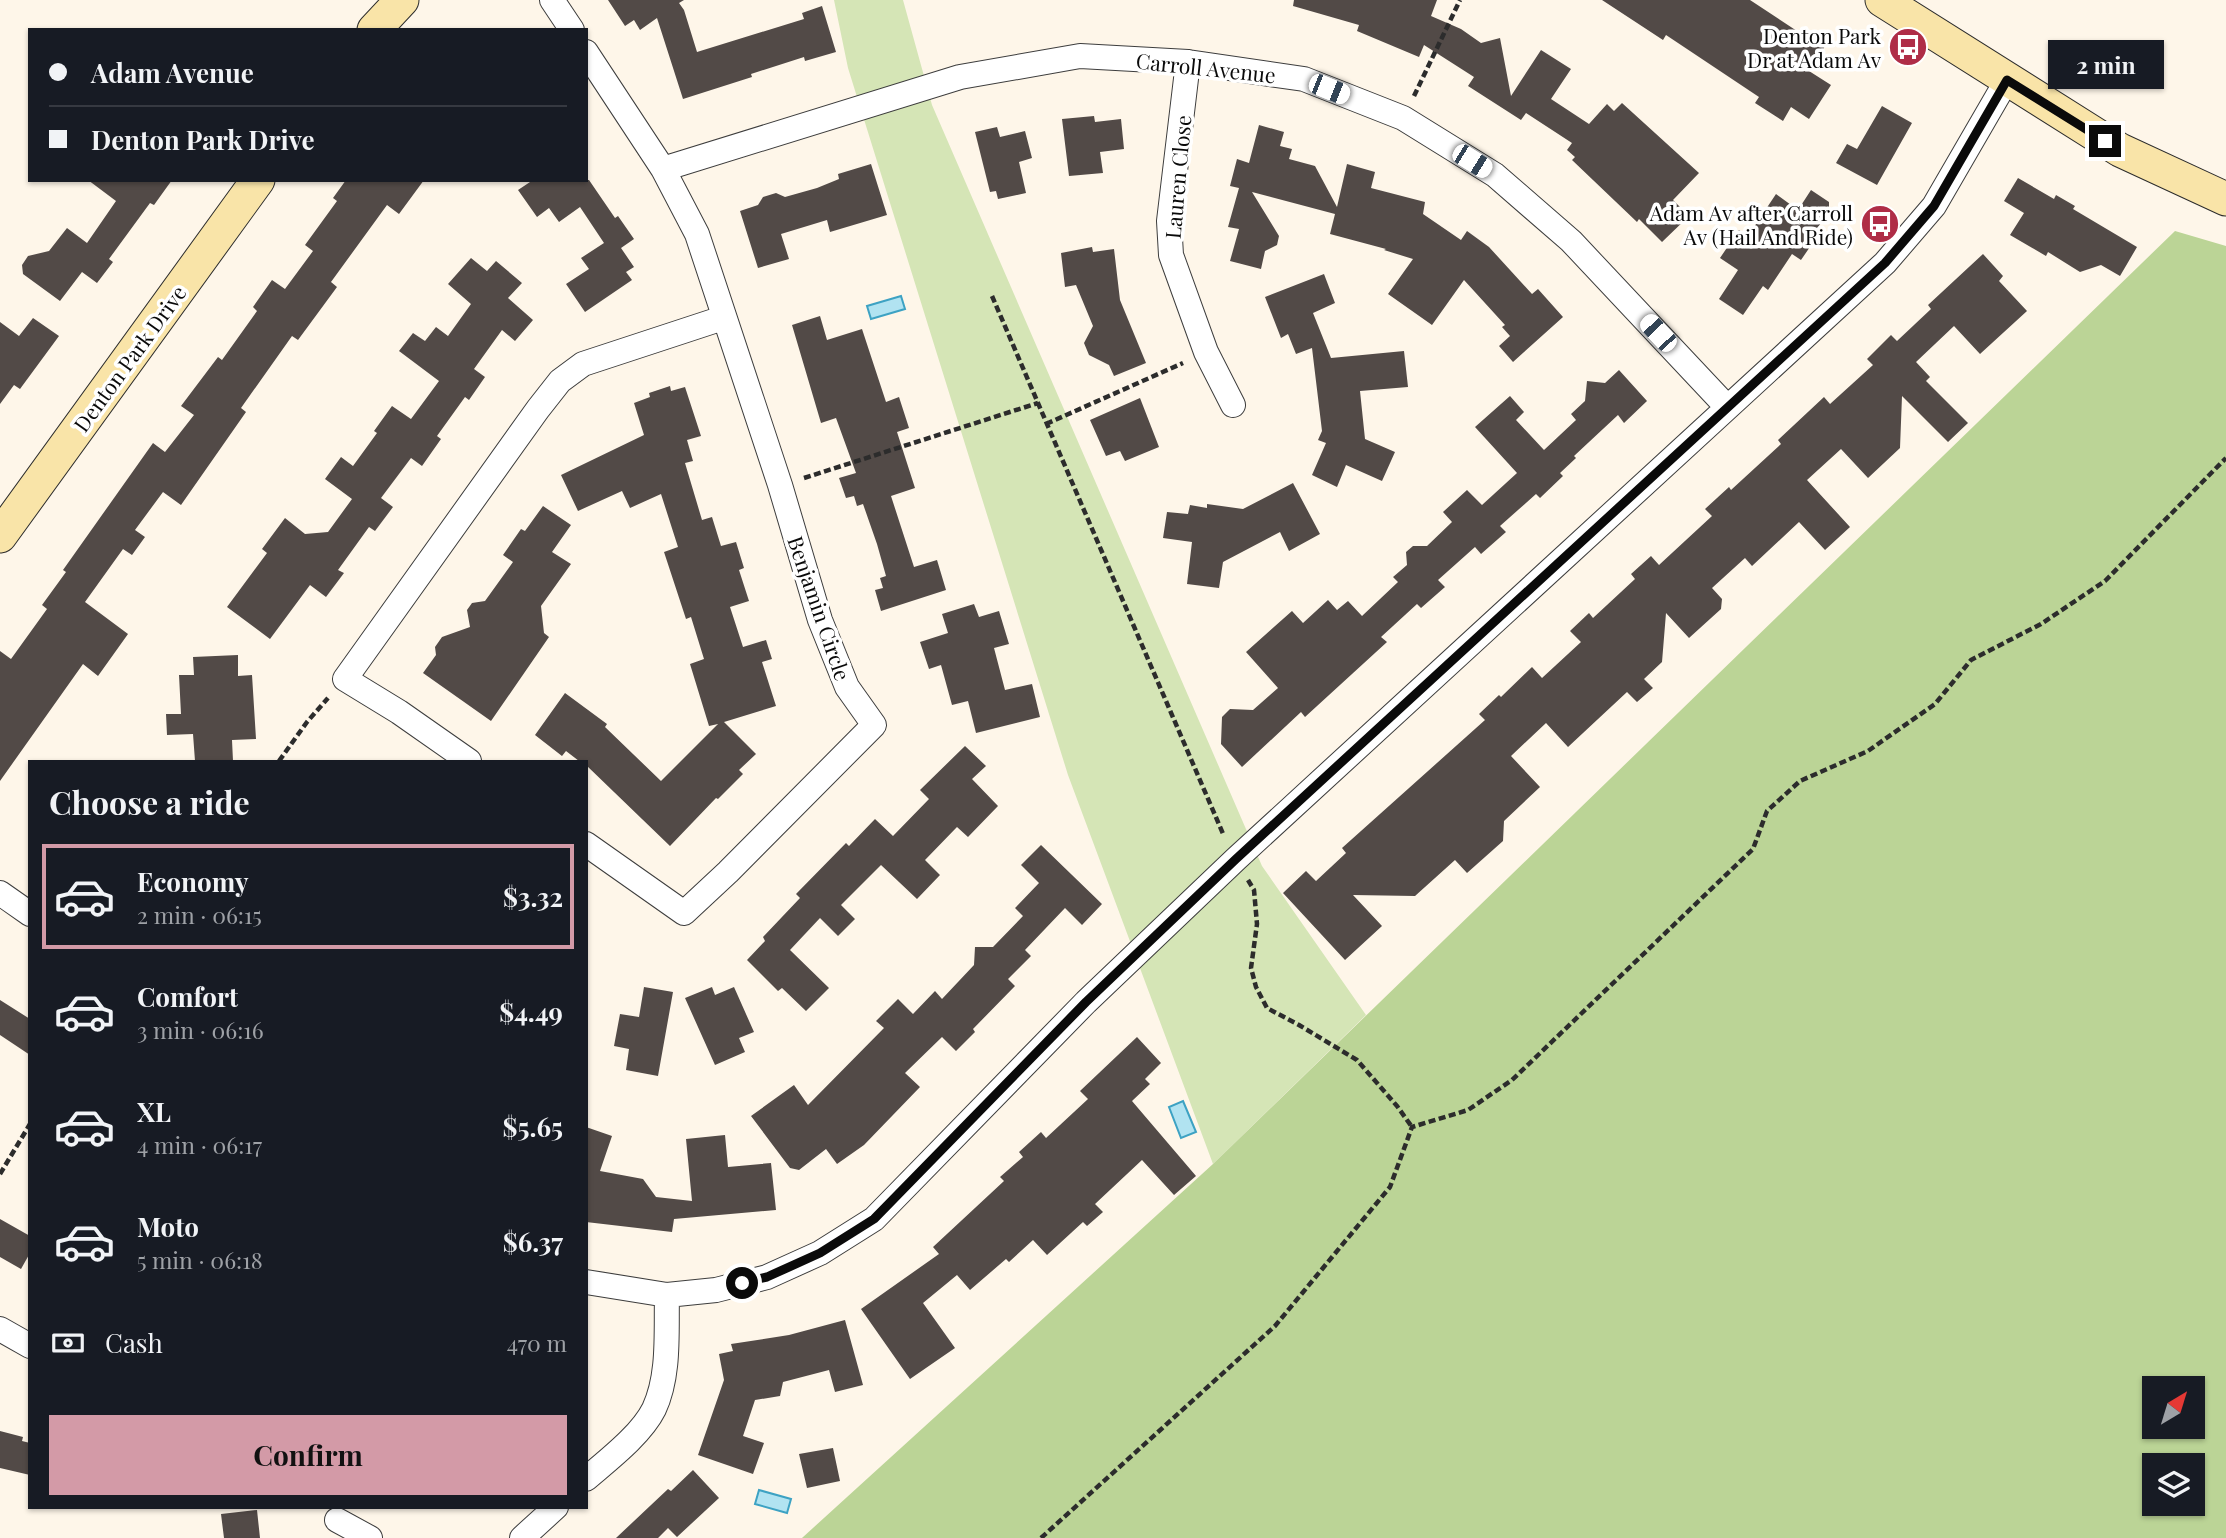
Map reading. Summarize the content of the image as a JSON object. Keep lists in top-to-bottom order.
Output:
{
  "streets": {
    "main road": ["Denton Park Drive"],
    "street": ["Carroll Avenue", "Lauren Close", "Benjamin Circle"]
  },
  "crossings": [
    ["Carroll Avenue", "Lauren Close"],
    ["Carroll Avenue", "Benjamin Circle"]
  ],
  "places": {
    "bus stop": ["Denton Park Dr at Adam Av", "Adam Av after Carroll Av (Hail And Ride)"]
  },
  "north": "top right",
  "page": {
    "banner": ["Adam Avenue", "Denton Park Drive"],
    "bubble": "2 min",
    "heading": "Choose a ride",
    "list": [
      {
        "name": "Economy",
        "note": "2 min · 06:15",
        "value": "$3.32"
      },
      {
        "name": "Comfort",
        "note": "3 min · 06:16",
        "value": "$4.49"
      },
      {
        "name": "XL",
        "note": "4 min · 06:17",
        "value": "$5.65"
      },
      {
        "name": "Moto",
        "note": "5 min · 06:18",
        "value": "$6.37"
      }
    ],
    "pay": ["Cash", "470 m"],
    "buttons": "Confirm"
  }
}
